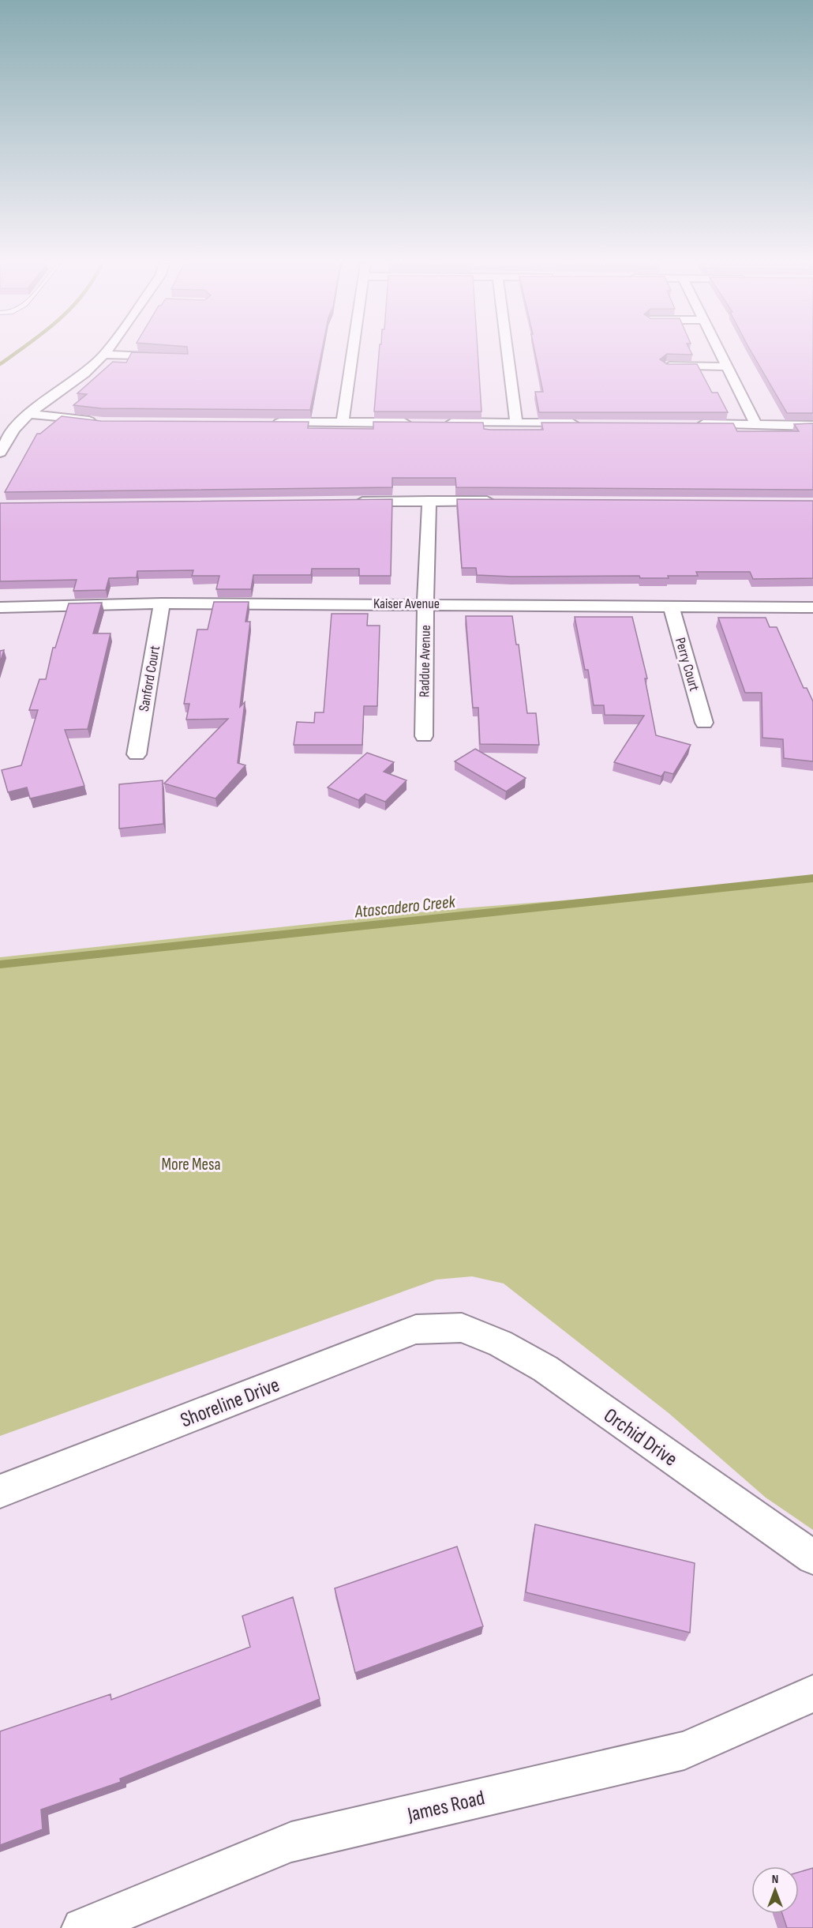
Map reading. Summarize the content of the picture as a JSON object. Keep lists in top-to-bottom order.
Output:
{
  "streets": {
    "street": [
      "Kaiser Avenue",
      "Raddue Avenue",
      "Perry Court",
      "Sanford Court",
      "Shoreline Drive",
      "Orchid Drive",
      "James Road"
    ]
  },
  "crossings": [
    ["Kaiser Avenue", "Raddue Avenue"],
    ["Kaiser Avenue", "Perry Court"],
    ["Kaiser Avenue", "Sanford Court"],
    ["Shoreline Drive", "Orchid Drive"]
  ],
  "water": ["Atascadero Creek"],
  "parks": ["More Mesa"],
  "north": "top"
}
